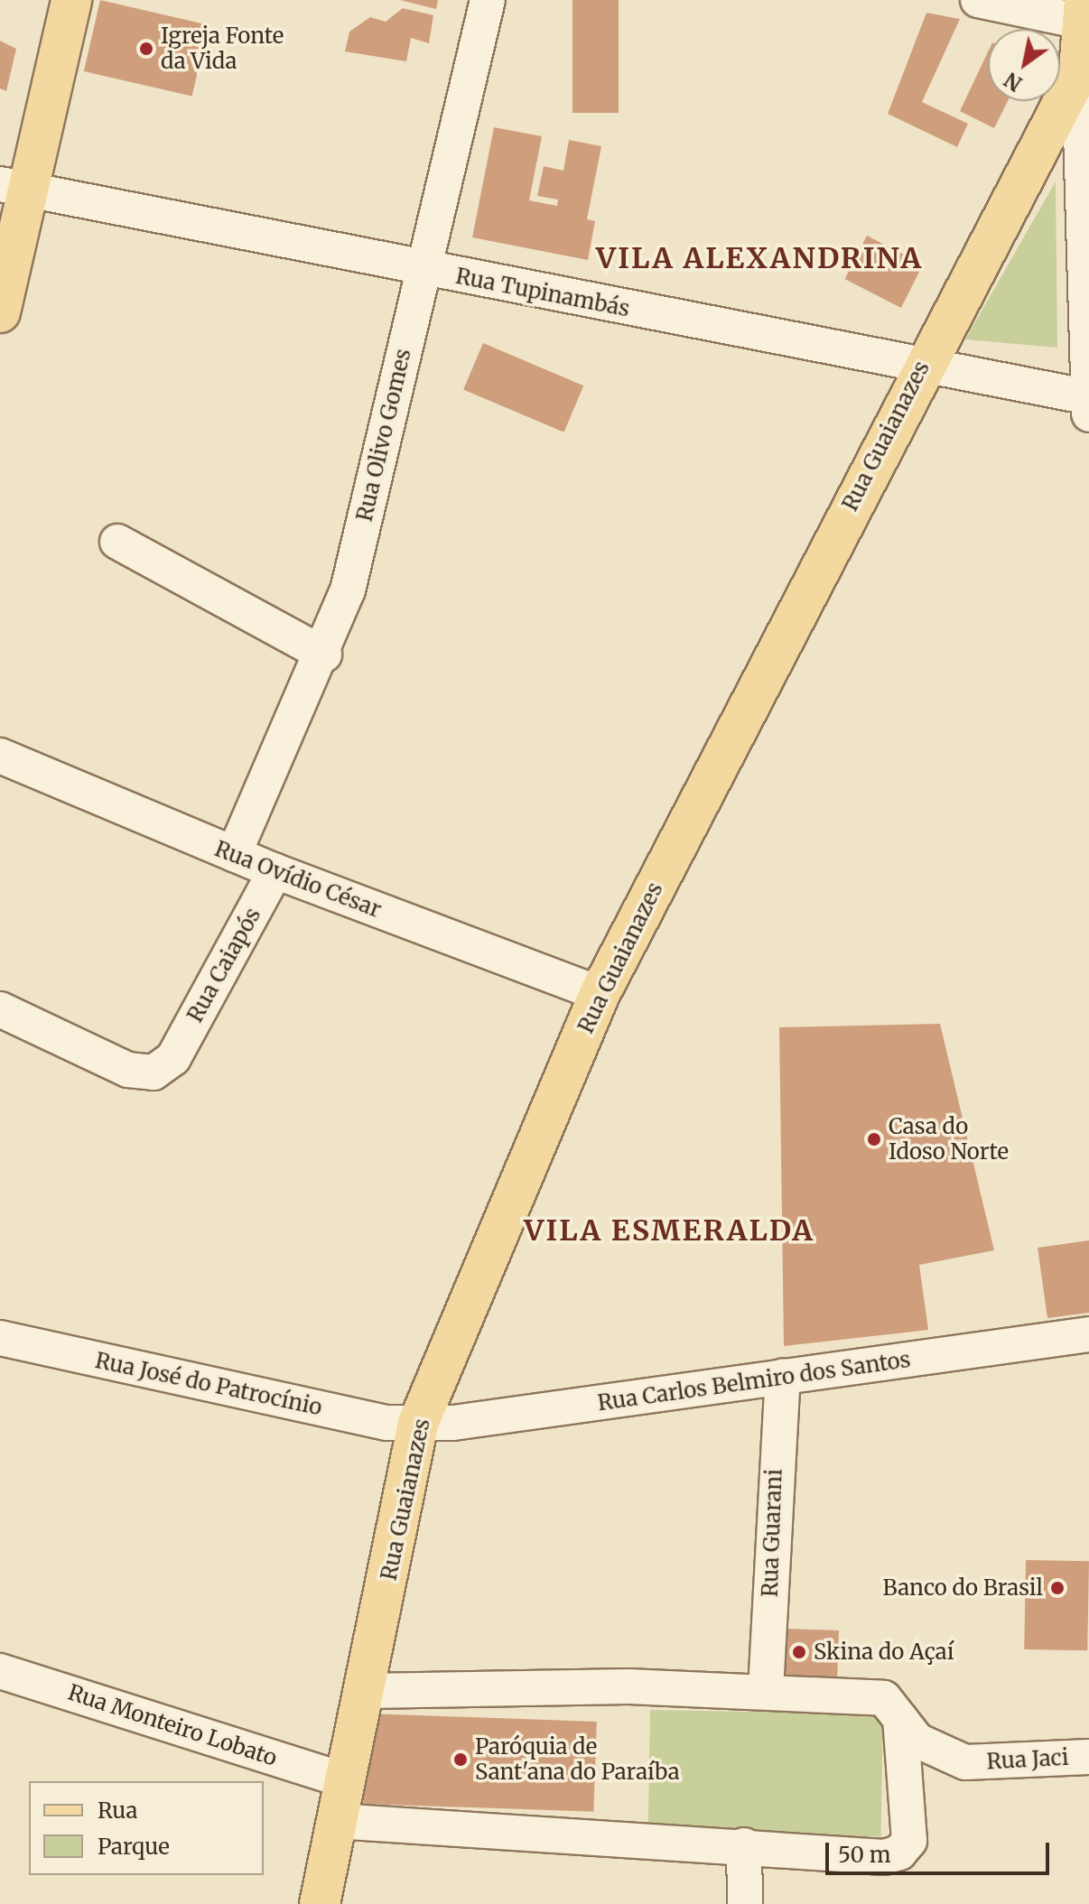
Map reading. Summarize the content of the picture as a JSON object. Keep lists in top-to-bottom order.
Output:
{
  "streets": {
    "main road": ["Rua Guaianazes"],
    "street": [
      "Rua Tupinambás",
      "Rua Olivo Gomes",
      "Rua Ovídio César",
      "Rua Caiapós",
      "Rua Carlos Belmiro dos Santos",
      "Rua José do Patrocínio",
      "Rua Guarani",
      "Rua Monteiro Lobato",
      "Rua Jaci"
    ]
  },
  "crossings": [
    ["Rua Tupinambás", "Rua Olivo Gomes"],
    ["Rua Tupinambás", "Rua Guaianazes"],
    ["Rua Olivo Gomes", "Rua Ovídio César"],
    ["Rua Guaianazes", "Rua Ovídio César"],
    ["Rua Guaianazes", "Rua Carlos Belmiro dos Santos"],
    ["Rua Guaianazes", "Rua José do Patrocínio"],
    ["Rua Guaianazes", "Rua Monteiro Lobato"],
    ["Rua Ovídio César", "Rua Caiapós"],
    ["Rua Carlos Belmiro dos Santos", "Rua José do Patrocínio"],
    ["Rua Carlos Belmiro dos Santos", "Rua Guarani"]
  ],
  "districts": ["VILA ALEXANDRINA", "VILA ESMERALDA"],
  "places": [
    "Igreja Fonte da Vida",
    "Casa do Idoso Norte",
    "Banco do Brasil",
    "Skina do Açaí",
    "Paróquia de Sant'ana do Paraíba"
  ],
  "legend": ["Rua", "Parque"],
  "scale_bar": "50 m",
  "north": "bottom left"
}
